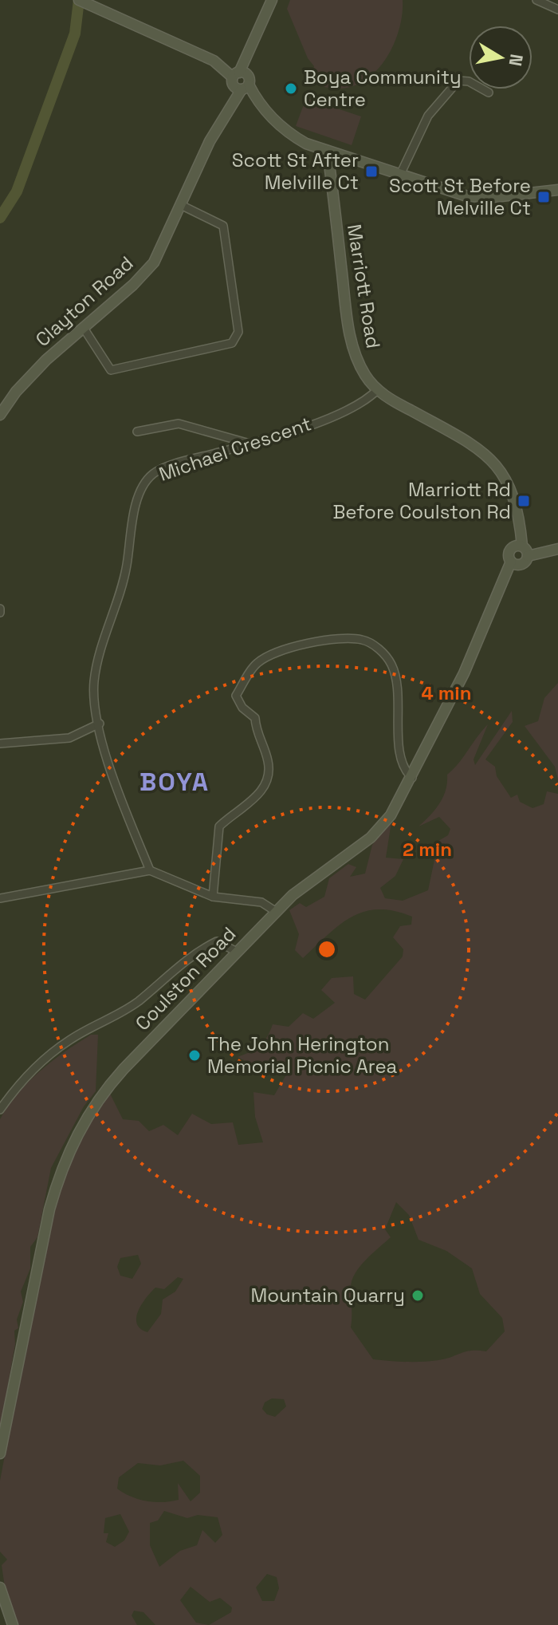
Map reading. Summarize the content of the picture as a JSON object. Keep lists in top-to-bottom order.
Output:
{
  "streets": {
    "street": [
      "Marriott Road",
      "Clayton Road",
      "Michael Crescent",
      "Coulston Road"
    ]
  },
  "crossings": [
    ["Marriott Road", "Michael Crescent"],
    ["Marriott Road", "Coulston Road"]
  ],
  "districts": ["BOYA"],
  "places": {
    "other": ["Boya Community Centre", "The John Herington Memorial Picnic Area", "Mountain Quarry"],
    "transit": ["Scott St After Melville Ct", "Scott St Before Melville Ct", "Marriott Rd Before Coulston Rd"]
  },
  "north": "right",
  "rings": ["4 min", "2 min"]
}
